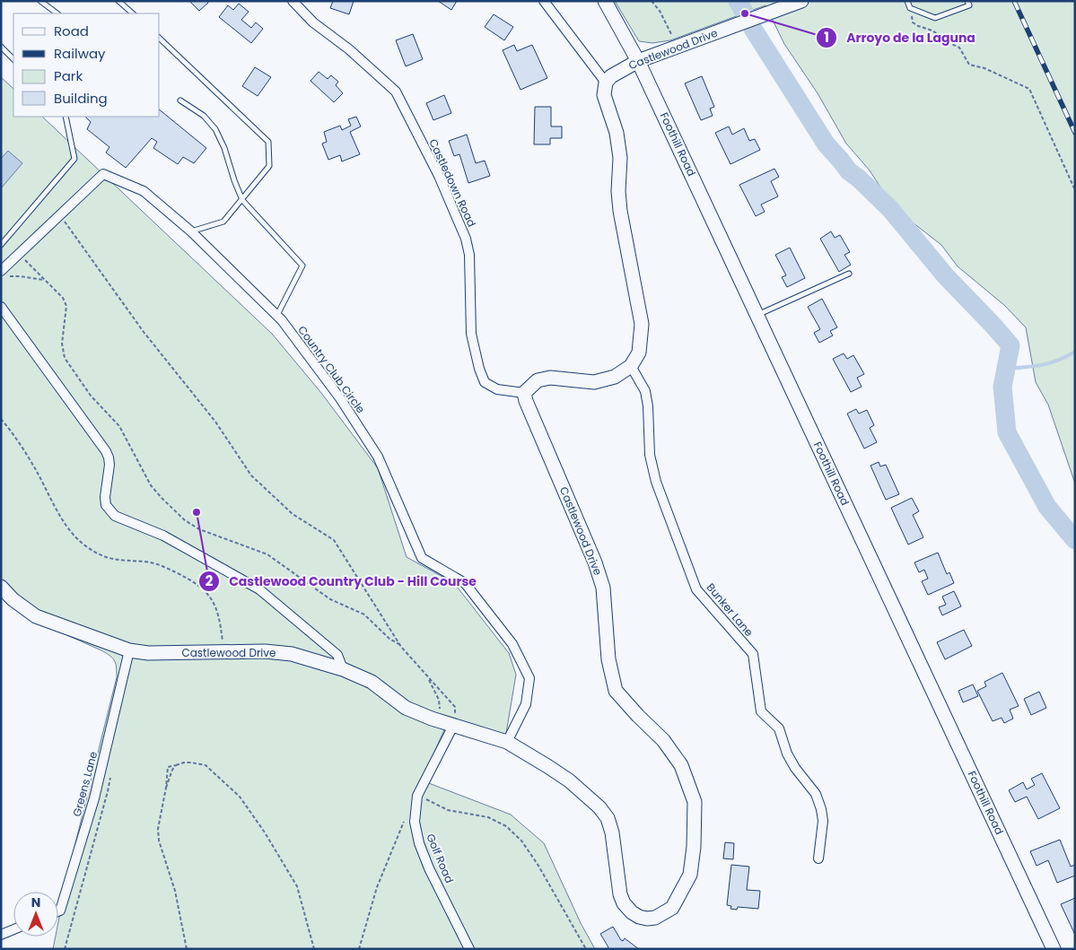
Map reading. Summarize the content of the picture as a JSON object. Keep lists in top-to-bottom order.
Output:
{
  "streets": {
    "street": [
      "Castlewood Drive",
      "Foothill Road",
      "Castledown Road",
      "Country Club Circle",
      "Bunker Lane",
      "Greens Lane",
      "Golf Road"
    ]
  },
  "crossings": [
    ["Castlewood Drive", "Foothill Road"],
    ["Castlewood Drive", "Castledown Road"],
    ["Castlewood Drive", "Country Club Circle"],
    ["Castlewood Drive", "Greens Lane"],
    ["Castlewood Drive", "Golf Road"]
  ],
  "places": ["Arroyo de la Laguna", "Castlewood Country Club - Hill Course"],
  "legend": [
    "Road",
    "Railway",
    "Park",
    "Building"
  ],
  "north": "top"
}
